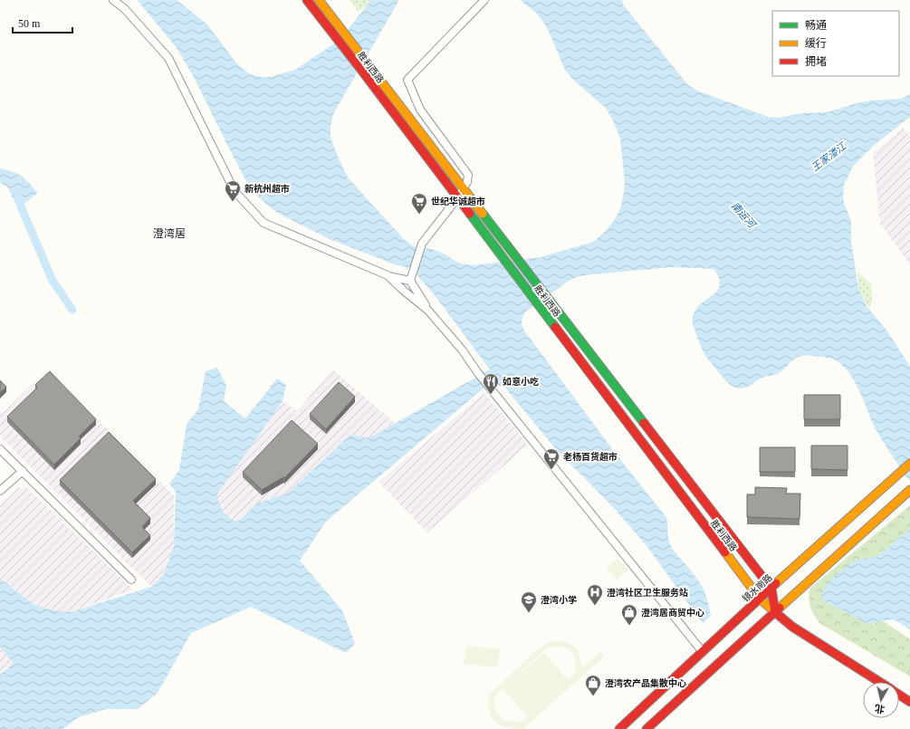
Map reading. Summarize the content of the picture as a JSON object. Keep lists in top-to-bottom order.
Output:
{
  "streets": {
    "main road": ["胜利西路", "镜水南路"]
  },
  "crossings": [
    ["胜利西路", "镜水南路"]
  ],
  "districts": ["澄湾居"],
  "water": ["王家溇江", "南运河"],
  "places": {
    "supermarket": ["新杭州超市", "世纪华诚超市", "老杨百货超市"],
    "restaurant": ["如意小吃"],
    "hospital": ["澄湾社区卫生服务站"],
    "school or university": ["澄湾小学"],
    "shop": ["澄湾居商贸中心", "澄湾农产品集散中心"]
  },
  "legend": ["畅通", "缓行", "拥堵"],
  "scale_bar": "50 m",
  "north": "bottom"
}
